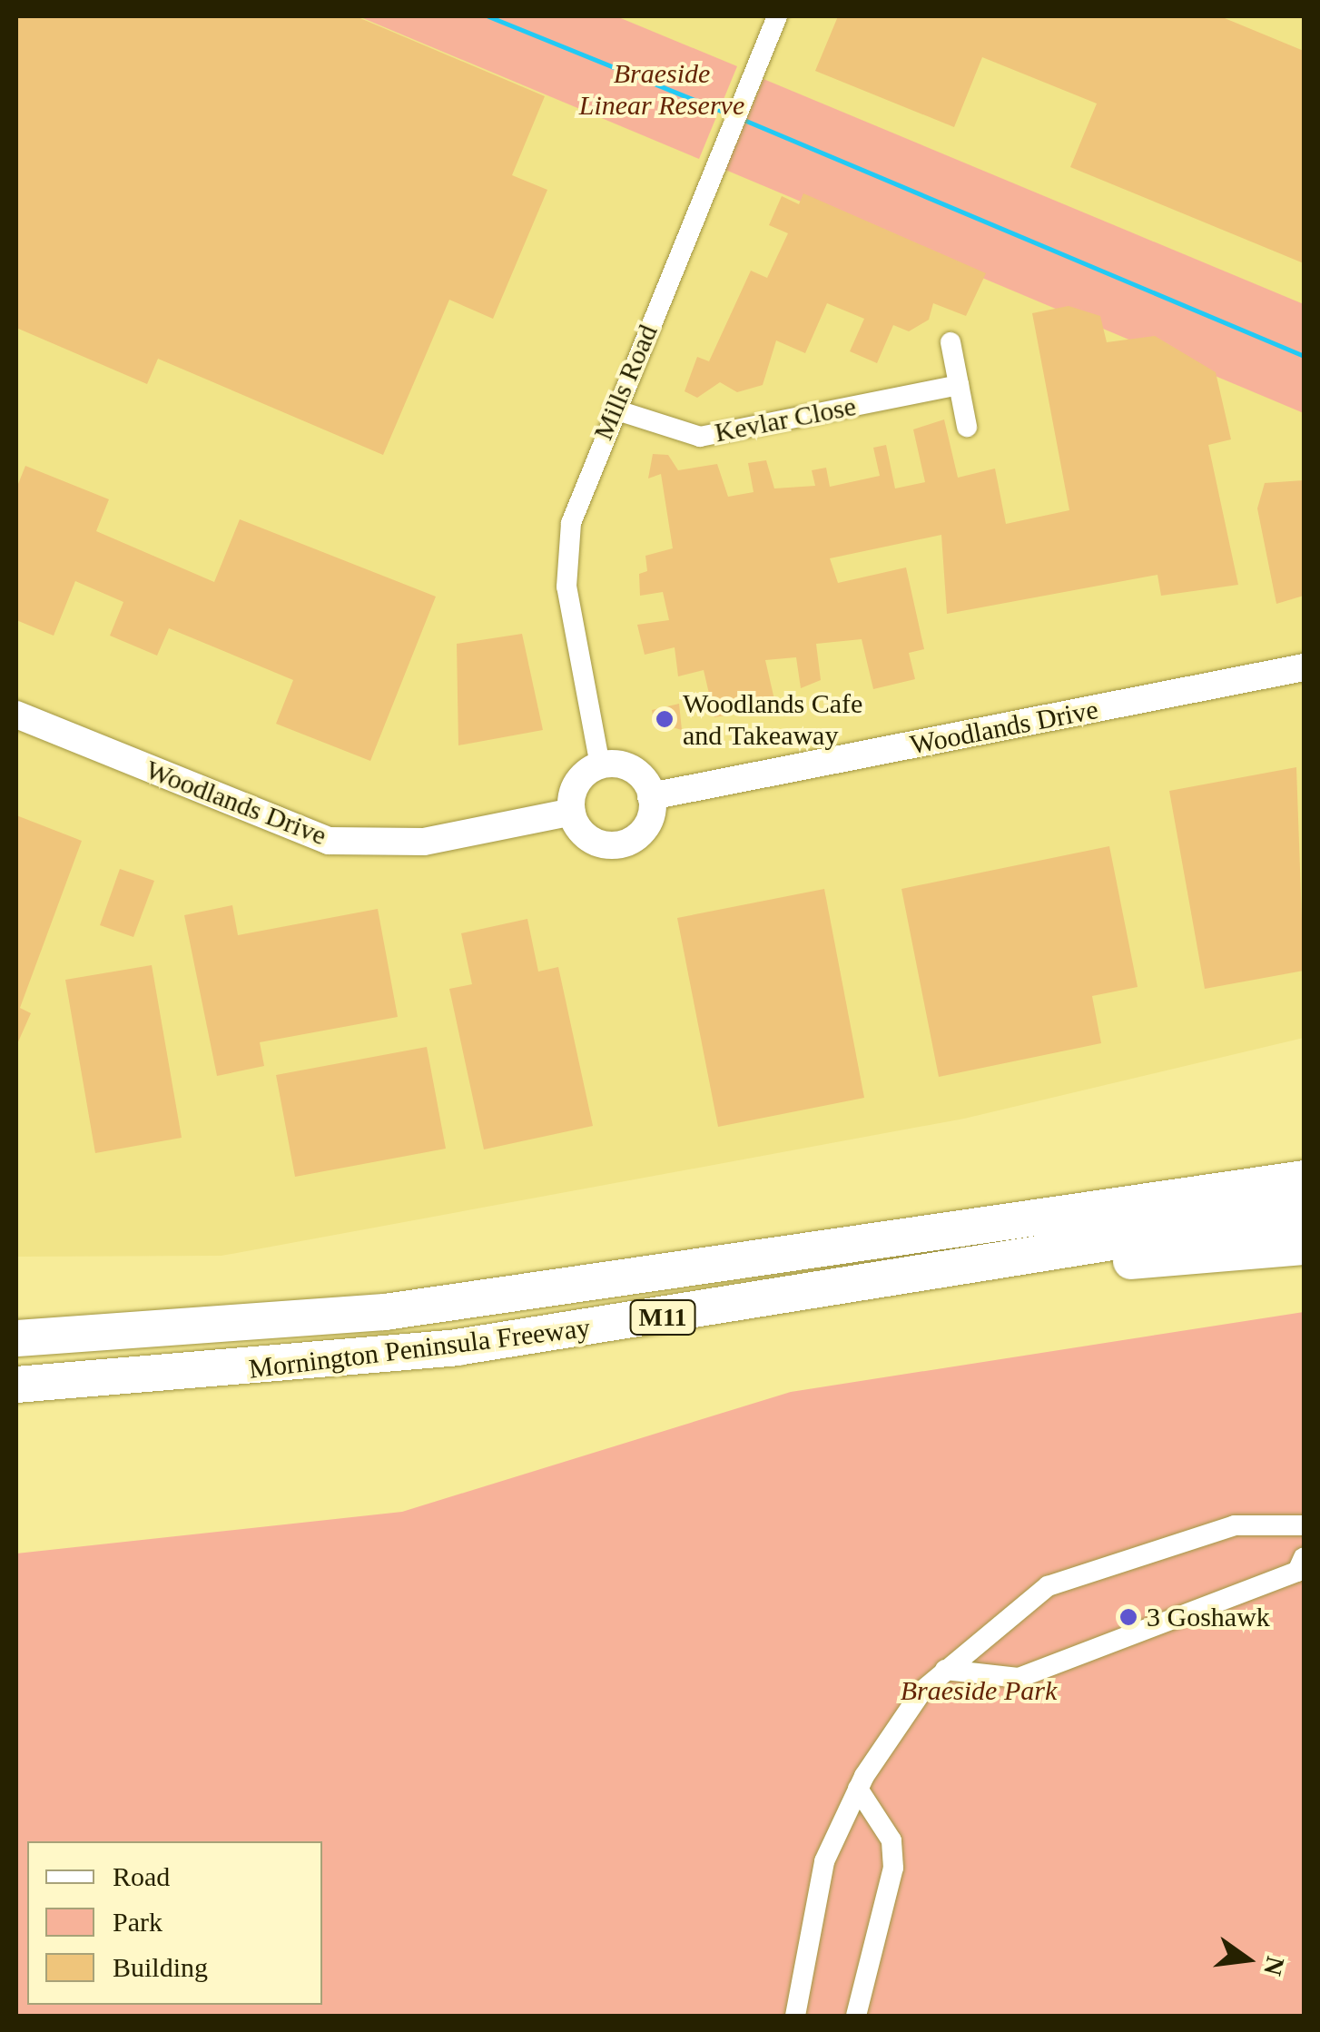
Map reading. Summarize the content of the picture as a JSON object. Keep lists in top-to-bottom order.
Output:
{
  "streets": {
    "highway": ["M11", "Mornington Peninsula Freeway"],
    "street": ["Mills Road", "Kevlar Close", "Woodlands Drive"]
  },
  "crossings": [
    ["Mills Road", "Kevlar Close"],
    ["Mills Road", "Woodlands Drive"]
  ],
  "parks": ["Braeside Linear Reserve", "Braeside Park"],
  "places": ["Woodlands Cafe and Takeaway", "3 Goshawk"],
  "legend": ["Road", "Park", "Building"],
  "north": "right"
}
